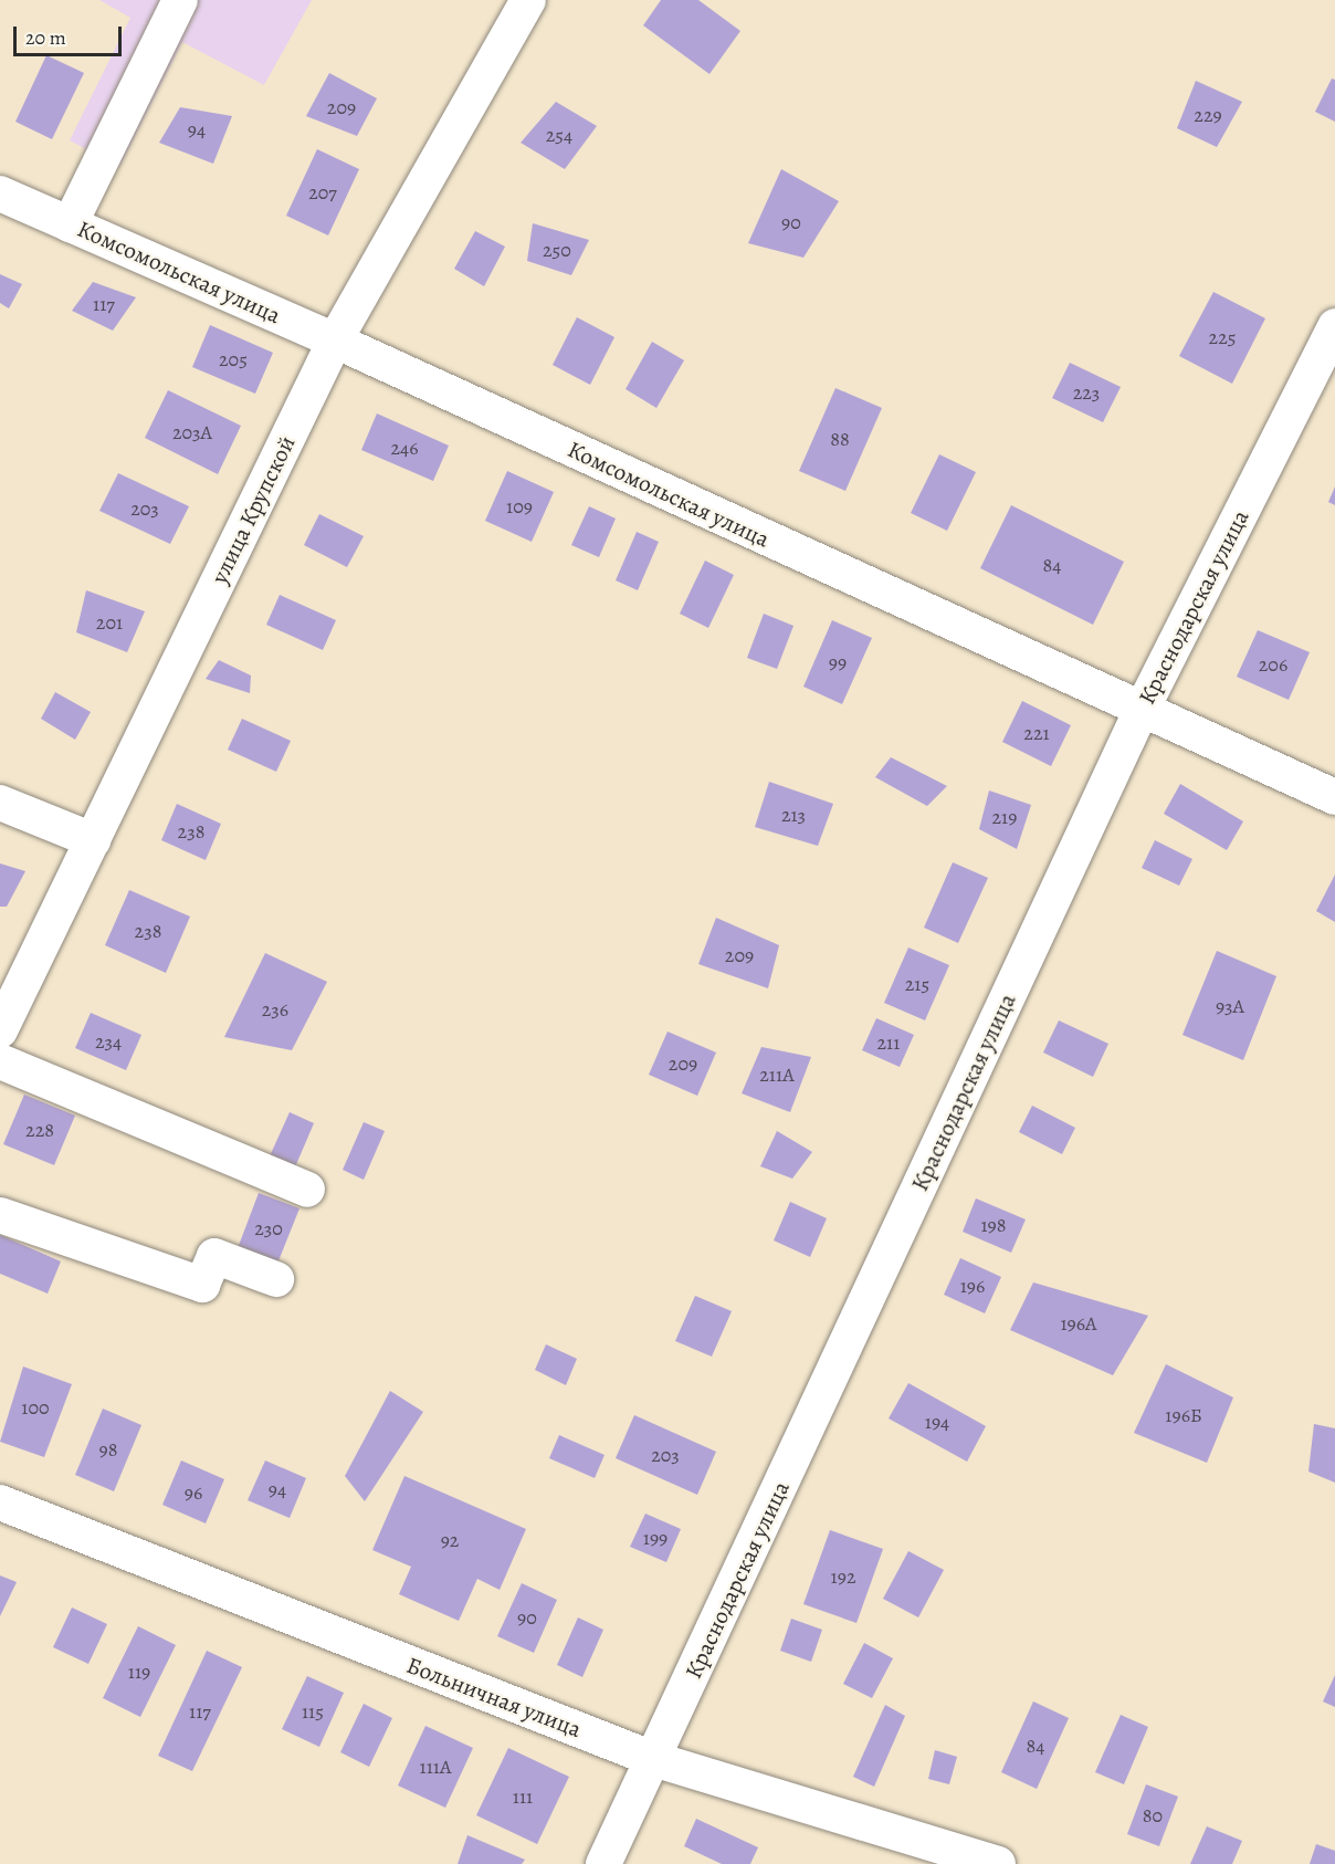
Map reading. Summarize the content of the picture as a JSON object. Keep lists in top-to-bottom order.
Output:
{
  "streets": {
    "street": [
      "Комсомольская улица",
      "улица Крупской",
      "Краснодарская улица",
      "Больничная улица"
    ]
  },
  "crossings": [
    ["Комсомольская улица", "улица Крупской"],
    ["Комсомольская улица", "Краснодарская улица"],
    ["Краснодарская улица", "Больничная улица"]
  ],
  "house_numbers": [
    "209",
    "229",
    "94",
    "254",
    "207",
    "90",
    "250",
    "117",
    "225",
    "205",
    "223",
    "203А",
    "88",
    "246",
    "109",
    "203",
    "84",
    "201",
    "99",
    "206",
    "221",
    "213",
    "219",
    "238",
    "238",
    "209",
    "215",
    "93А",
    "236",
    "234",
    "211",
    "209",
    "211А",
    "228",
    "198",
    "230",
    "196",
    "196А",
    "100",
    "196Б",
    "194",
    "98",
    "203",
    "94",
    "96",
    "199",
    "92",
    "192",
    "90",
    "119",
    "117",
    "115",
    "84",
    "111А",
    "111",
    "80"
  ],
  "scale_bar": "20 m"
}
